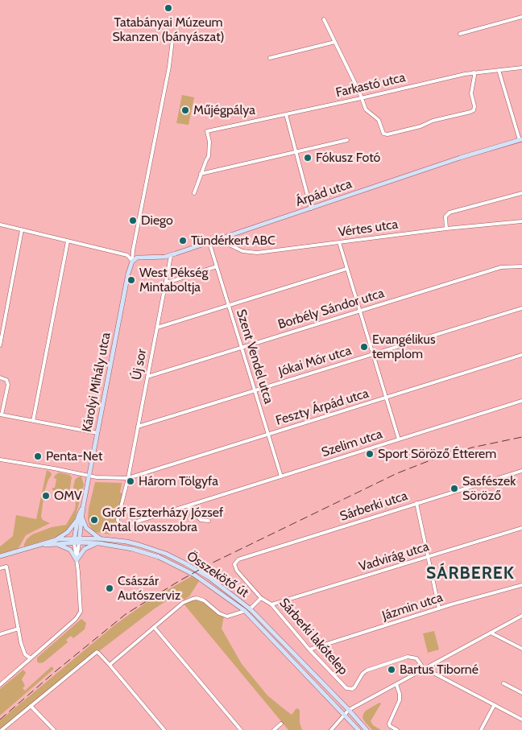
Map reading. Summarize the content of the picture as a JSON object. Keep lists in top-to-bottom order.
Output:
{
  "streets": {
    "street": [
      "Farkastó utca",
      "Árpád utca",
      "Vértes utca",
      "Borbély Sándor utca",
      "Szent Vendel utca",
      "Jókai Mór utca",
      "Új sor",
      "Károlyi Mihály utca",
      "Feszty Árpád utca",
      "Szelim utca",
      "Sárberki utca",
      "Vadvirág utca",
      "Összekötő út",
      "Jázmin utca",
      "Sárberki lakótelep"
    ]
  },
  "crossings": [
    ["Árpád utca", "Vértes utca"],
    ["Árpád utca", "Szent Vendel utca"],
    ["Árpád utca", "Új sor"],
    ["Árpád utca", "Károlyi Mihály utca"],
    ["Borbély Sándor utca", "Szent Vendel utca"],
    ["Borbély Sándor utca", "Új sor"],
    ["Szent Vendel utca", "Jókai Mór utca"],
    ["Szent Vendel utca", "Feszty Árpád utca"],
    ["Szent Vendel utca", "Szelim utca"],
    ["Jókai Mór utca", "Új sor"],
    ["Új sor", "Feszty Árpád utca"],
    ["Új sor", "Szelim utca"],
    ["Károlyi Mihály utca", "Feszty Árpád utca"],
    ["Károlyi Mihály utca", "Összekötő út"],
    ["Sárberki utca", "Sárberki lakótelep"],
    ["Vadvirág utca", "Sárberki lakótelep"],
    ["Jázmin utca", "Sárberki lakótelep"]
  ],
  "districts": ["SÁRBEREK"],
  "places": [
    "Tatabányai Múzeum Skanzen (bányászat)",
    "Műjégpálya",
    "Fókusz Fotó",
    "Diego",
    "Tündérkert ABC",
    "West Pékség Mintaboltja",
    "Evangélikus templom",
    "Sport Söröző Étterem",
    "Penta-Net",
    "Három Tölgyfa",
    "Sasfészek Söröző",
    "OMV",
    "Gróf Eszterházy József Antal lovasszobra",
    "Császár Autószerviz",
    "Bartus Tiborné"
  ]
}
